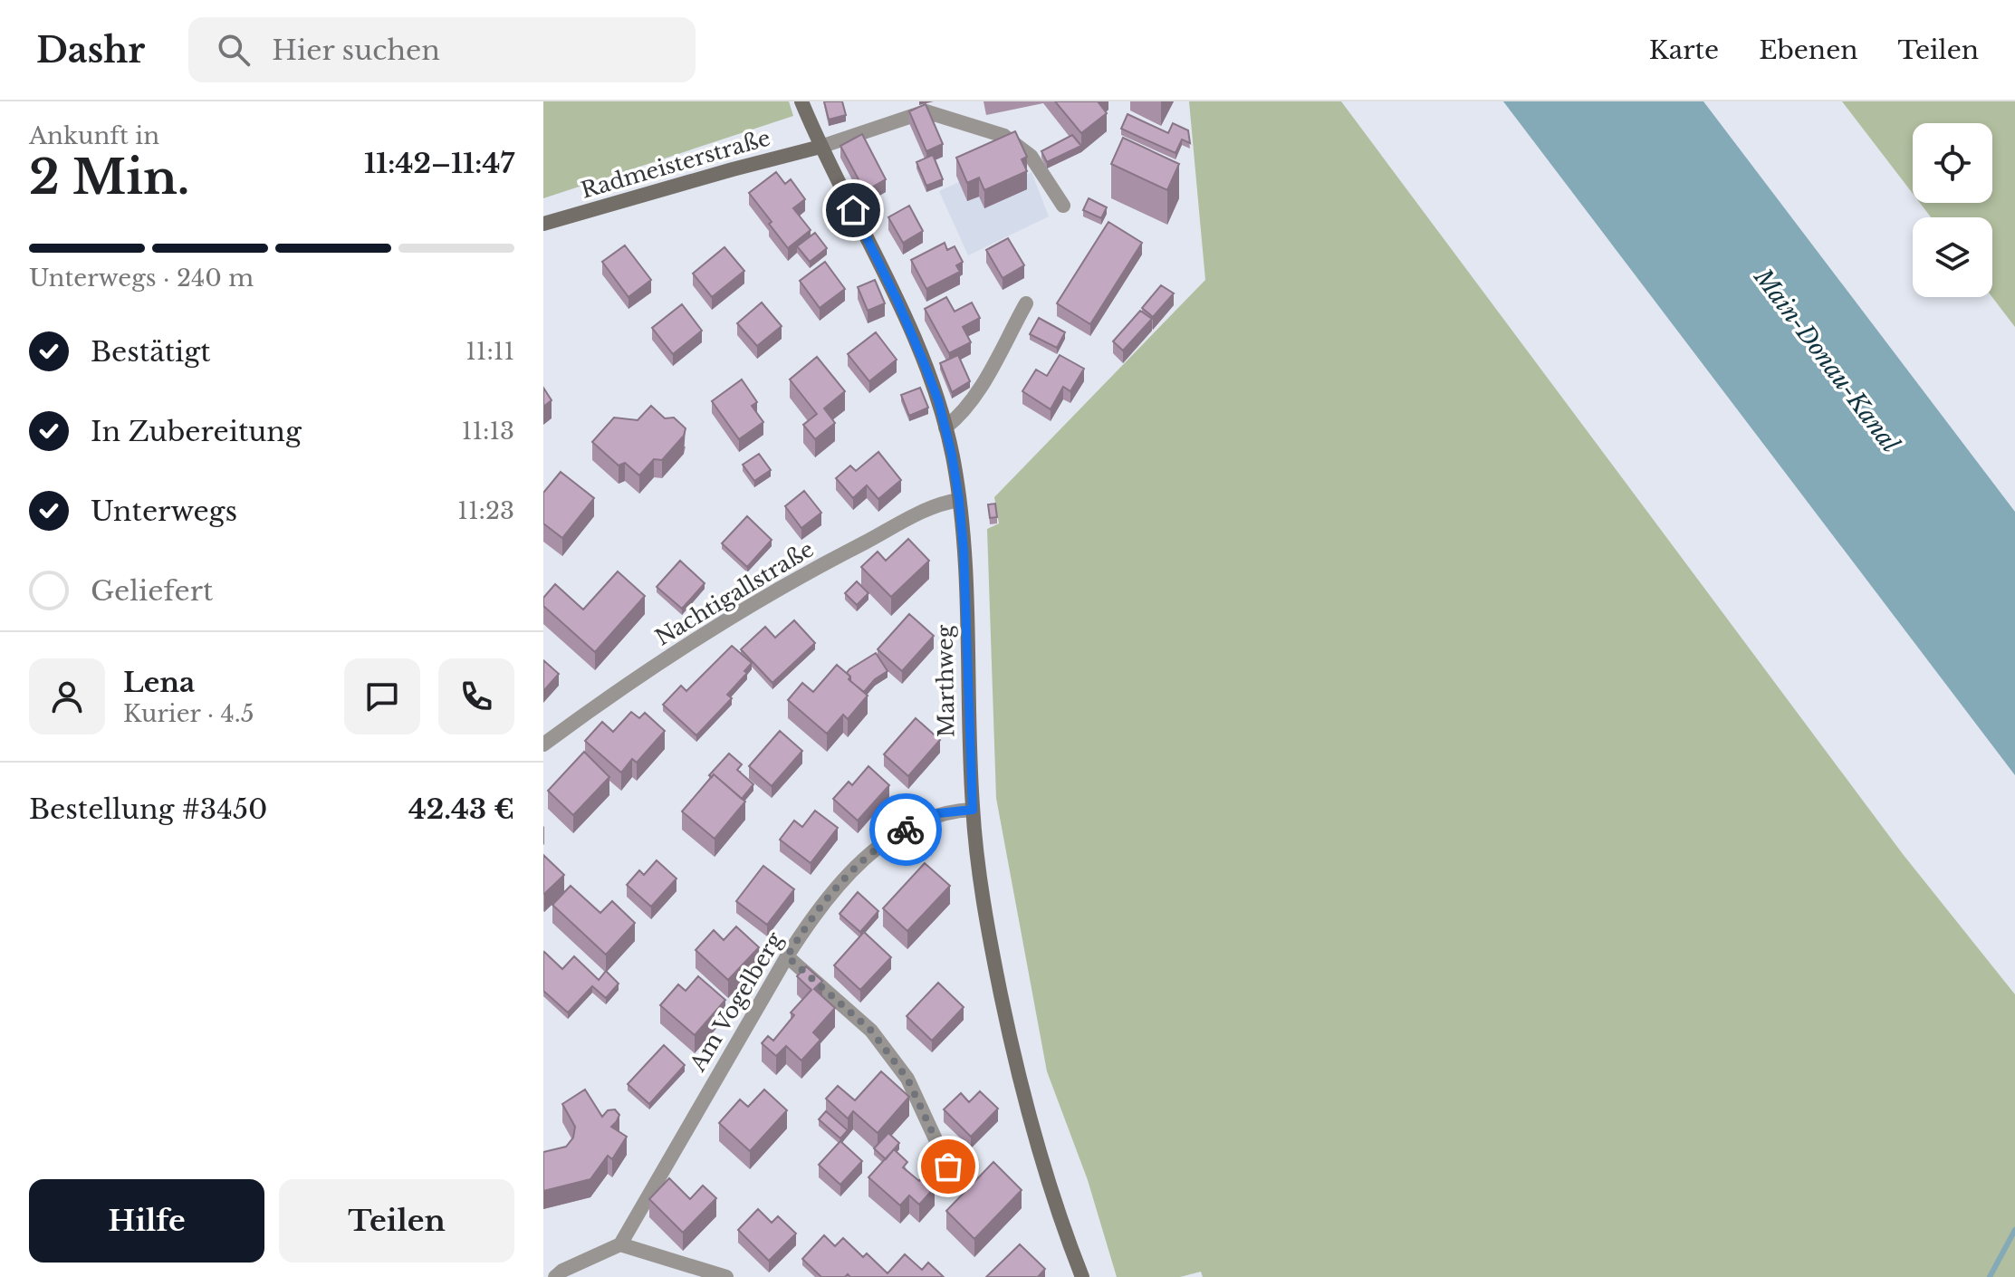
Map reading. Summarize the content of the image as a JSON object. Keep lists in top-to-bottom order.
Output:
{
  "streets": {
    "main road": ["Radmeisterstraße", "Marthweg"],
    "street": ["Nachtigallstraße", "Am Vogelberg"]
  },
  "crossings": [
    ["Radmeisterstraße", "Marthweg"],
    ["Nachtigallstraße", "Marthweg"],
    ["Marthweg", "Am Vogelberg"]
  ],
  "water": ["Main-Donau-Kanal"],
  "page": {
    "header": "Dashr",
    "search": "Hier suchen",
    "nav": ["Karte", "Ebenen", "Teilen"],
    "heading": ["2 Min.", "Ankunft in", "11:42–11:47"],
    "panel": [
      "Lena",
      "Kurier · 4.5",
      "Bestellung #3450",
      "42.43 €"
    ],
    "bar": "Unterwegs · 240 m",
    "list": [
      ["Bestätigt", "11:11"],
      ["In Zubereitung", "11:13"],
      ["Unterwegs", "11:23"],
      "Geliefert"
    ],
    "buttons": ["Hilfe", "Teilen"]
  }
}
